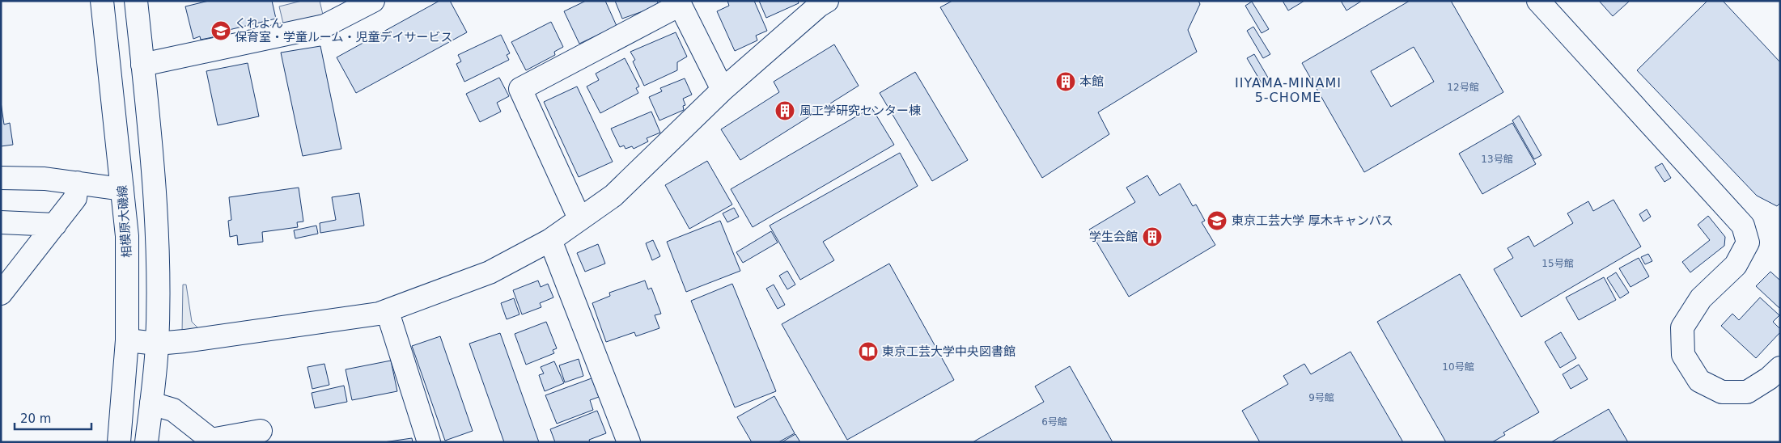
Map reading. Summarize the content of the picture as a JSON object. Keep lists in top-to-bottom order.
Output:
{
  "streets": {
    "street": ["相模原大磯線"]
  },
  "districts": ["IIYAMA-MINAMI 5-CHOME"],
  "places": {
    "school or university": ["くれよん 保育室・学童ルーム・児童デイサービス", "東京工芸大学 厚木キャンパス"],
    "building": ["本館", "風工学研究センター棟", "学生会館"],
    "library": ["東京工芸大学中央図書館"]
  },
  "house_numbers": [
    "12号館",
    "13号館",
    "15号館",
    "10号館",
    "9号館",
    "6号館"
  ],
  "scale_bar": "20 m"
}
